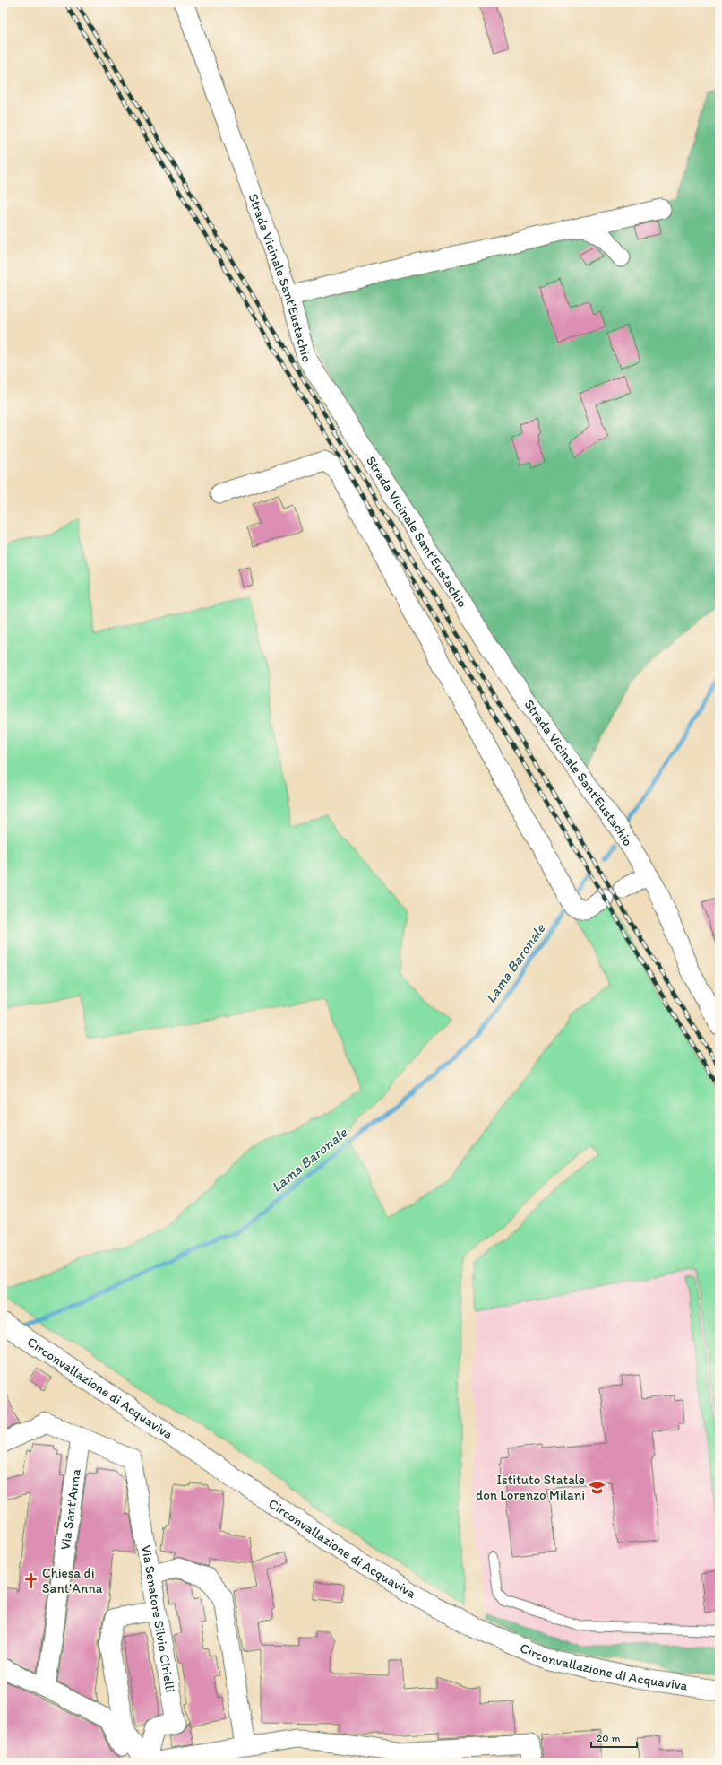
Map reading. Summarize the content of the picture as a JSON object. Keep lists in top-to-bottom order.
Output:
{
  "streets": {
    "main road": ["Circonvallazione di Acquaviva"],
    "street": ["Strada Vicinale Sant'Eustachio", "Via Sant'Anna", "Via Senatore Silvio Cirielli"]
  },
  "crossings": [
    ["Via Sant'Anna", "Via Senatore Silvio Cirielli"]
  ],
  "water": ["Lama Baronale"],
  "places": {
    "school or university": ["Istituto Statale don Lorenzo Milani"],
    "church": ["Chiesa di Sant'Anna"]
  },
  "scale_bar": "20 m"
}
